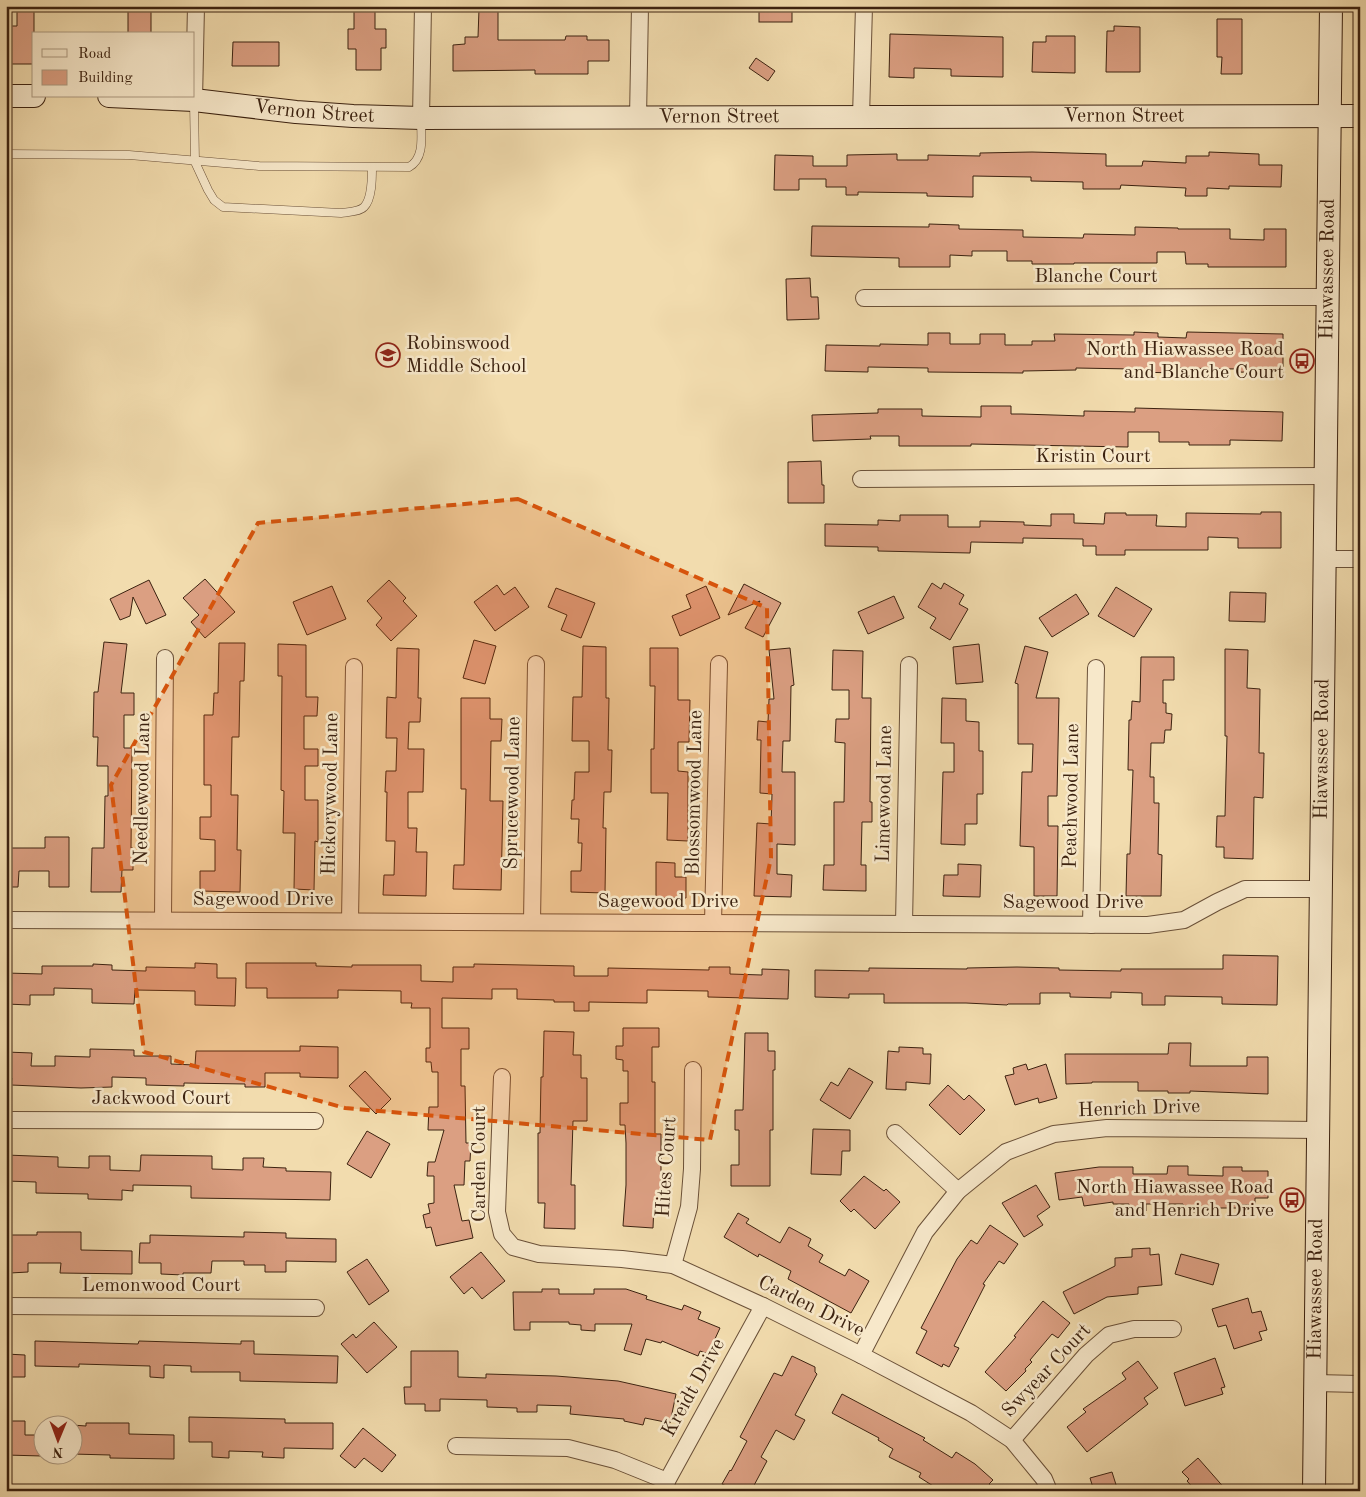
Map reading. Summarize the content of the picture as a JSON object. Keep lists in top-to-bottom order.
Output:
{
  "streets": {
    "main road": ["Vernon Street", "Hiawassee Road"],
    "street": [
      "Blanche Court",
      "Kristin Court",
      "Needlewood Lane",
      "Sprucewood Lane",
      "Blossomwood Lane",
      "Hickorywood Lane",
      "Limewood Lane",
      "Peachwood Lane",
      "Sagewood Drive",
      "Jackwood Court",
      "Henrich Drive",
      "Carden Court",
      "Hites Court",
      "Lemonwood Court",
      "Carden Drive",
      "Swyear Court",
      "Kreidt Drive"
    ]
  },
  "crossings": [
    ["Vernon Street", "Hiawassee Road"],
    ["Hiawassee Road", "Blanche Court"],
    ["Hiawassee Road", "Kristin Court"],
    ["Hiawassee Road", "Sagewood Drive"],
    ["Hiawassee Road", "Henrich Drive"],
    ["Needlewood Lane", "Sagewood Drive"],
    ["Sprucewood Lane", "Sagewood Drive"],
    ["Blossomwood Lane", "Sagewood Drive"],
    ["Hickorywood Lane", "Sagewood Drive"],
    ["Limewood Lane", "Sagewood Drive"],
    ["Peachwood Lane", "Sagewood Drive"],
    ["Henrich Drive", "Carden Drive"],
    ["Carden Court", "Carden Drive"],
    ["Hites Court", "Carden Drive"],
    ["Carden Drive", "Swyear Court"],
    ["Carden Drive", "Kreidt Drive"]
  ],
  "places": {
    "school or university": ["Robinswood Middle School"],
    "bus stop": ["North Hiawassee Road and Blanche Court", "North Hiawassee Road and Henrich Drive"]
  },
  "legend": ["Road", "Building"],
  "north": "bottom"
}
